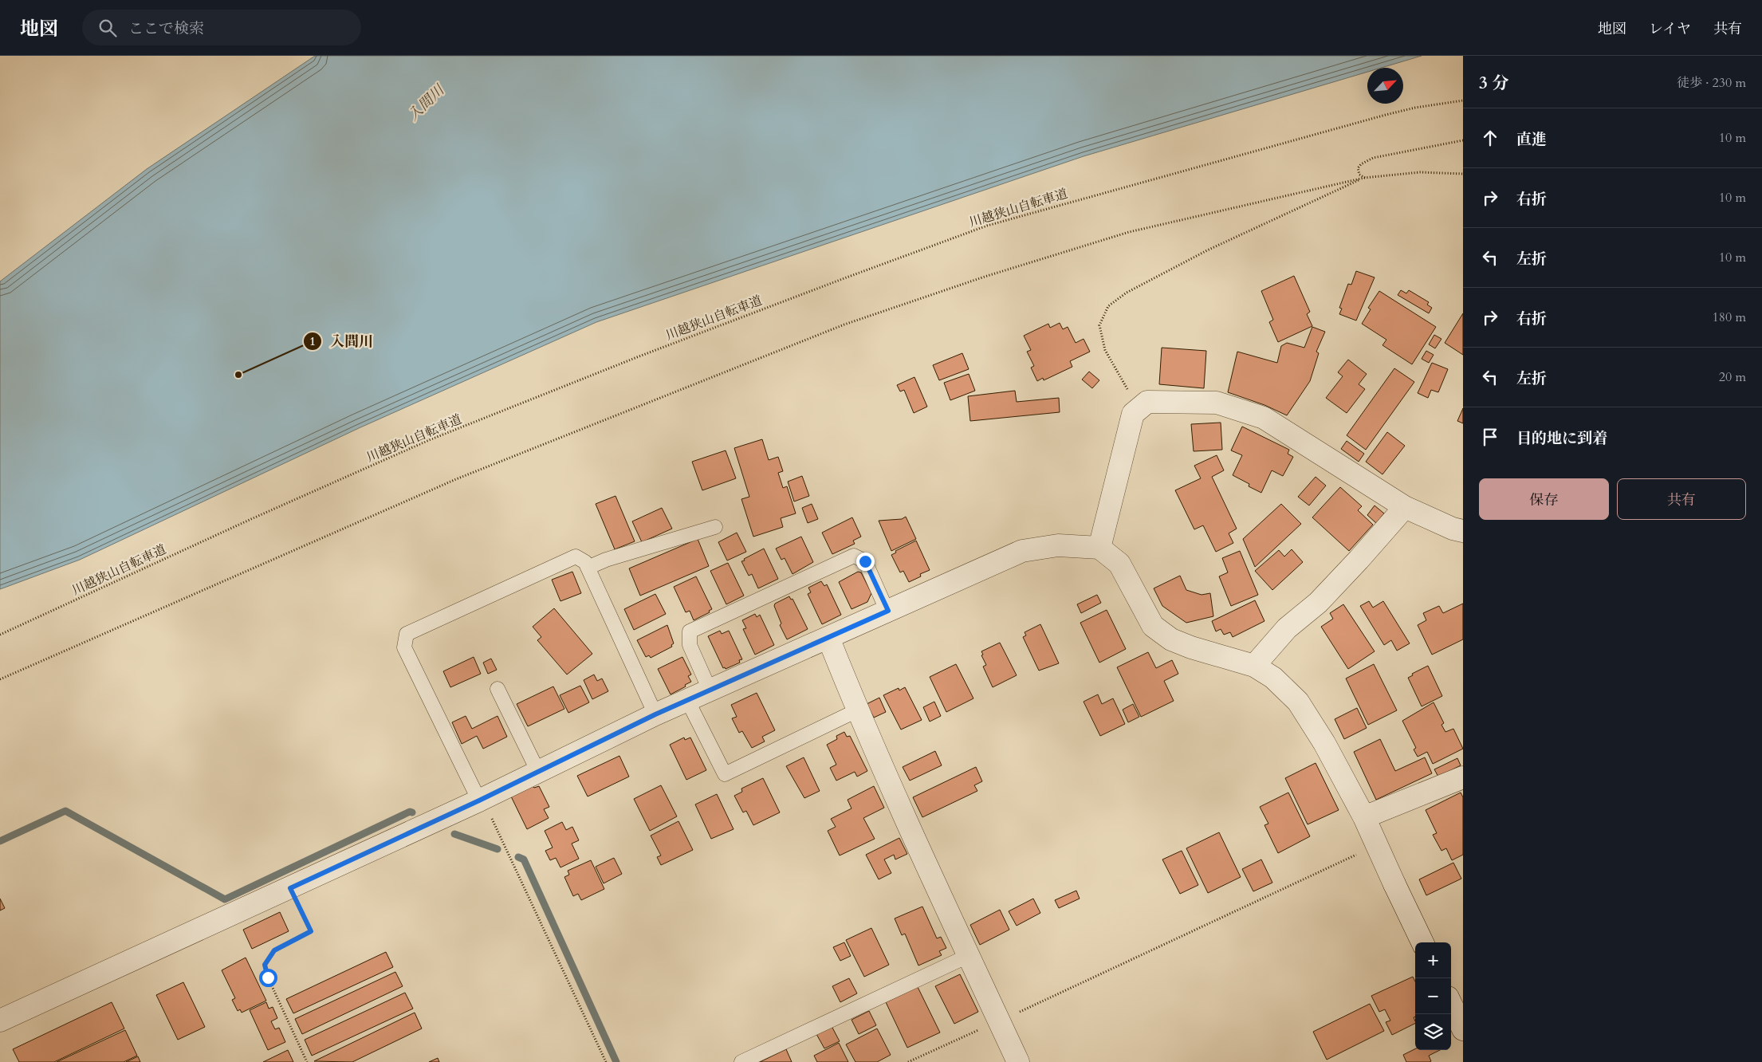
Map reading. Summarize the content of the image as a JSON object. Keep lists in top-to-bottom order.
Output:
{
  "streets": {
    "path": ["川越狭山自転車道"]
  },
  "water": ["入間川"],
  "places": ["入間川"],
  "north": "top right",
  "page": {
    "header": "地図",
    "search": "ここで検索",
    "nav": ["地図", "レイヤ", "共有"],
    "heading": ["3 分", "徒歩 · 230 m"],
    "list": [
      ["直進", "10 m"],
      ["右折", "10 m"],
      ["左折", "10 m"],
      ["右折", "180 m"],
      ["左折", "20 m"],
      "目的地に到着"
    ],
    "buttons": ["保存", "共有"],
    "map_buttons": ["+", "−"]
  }
}
